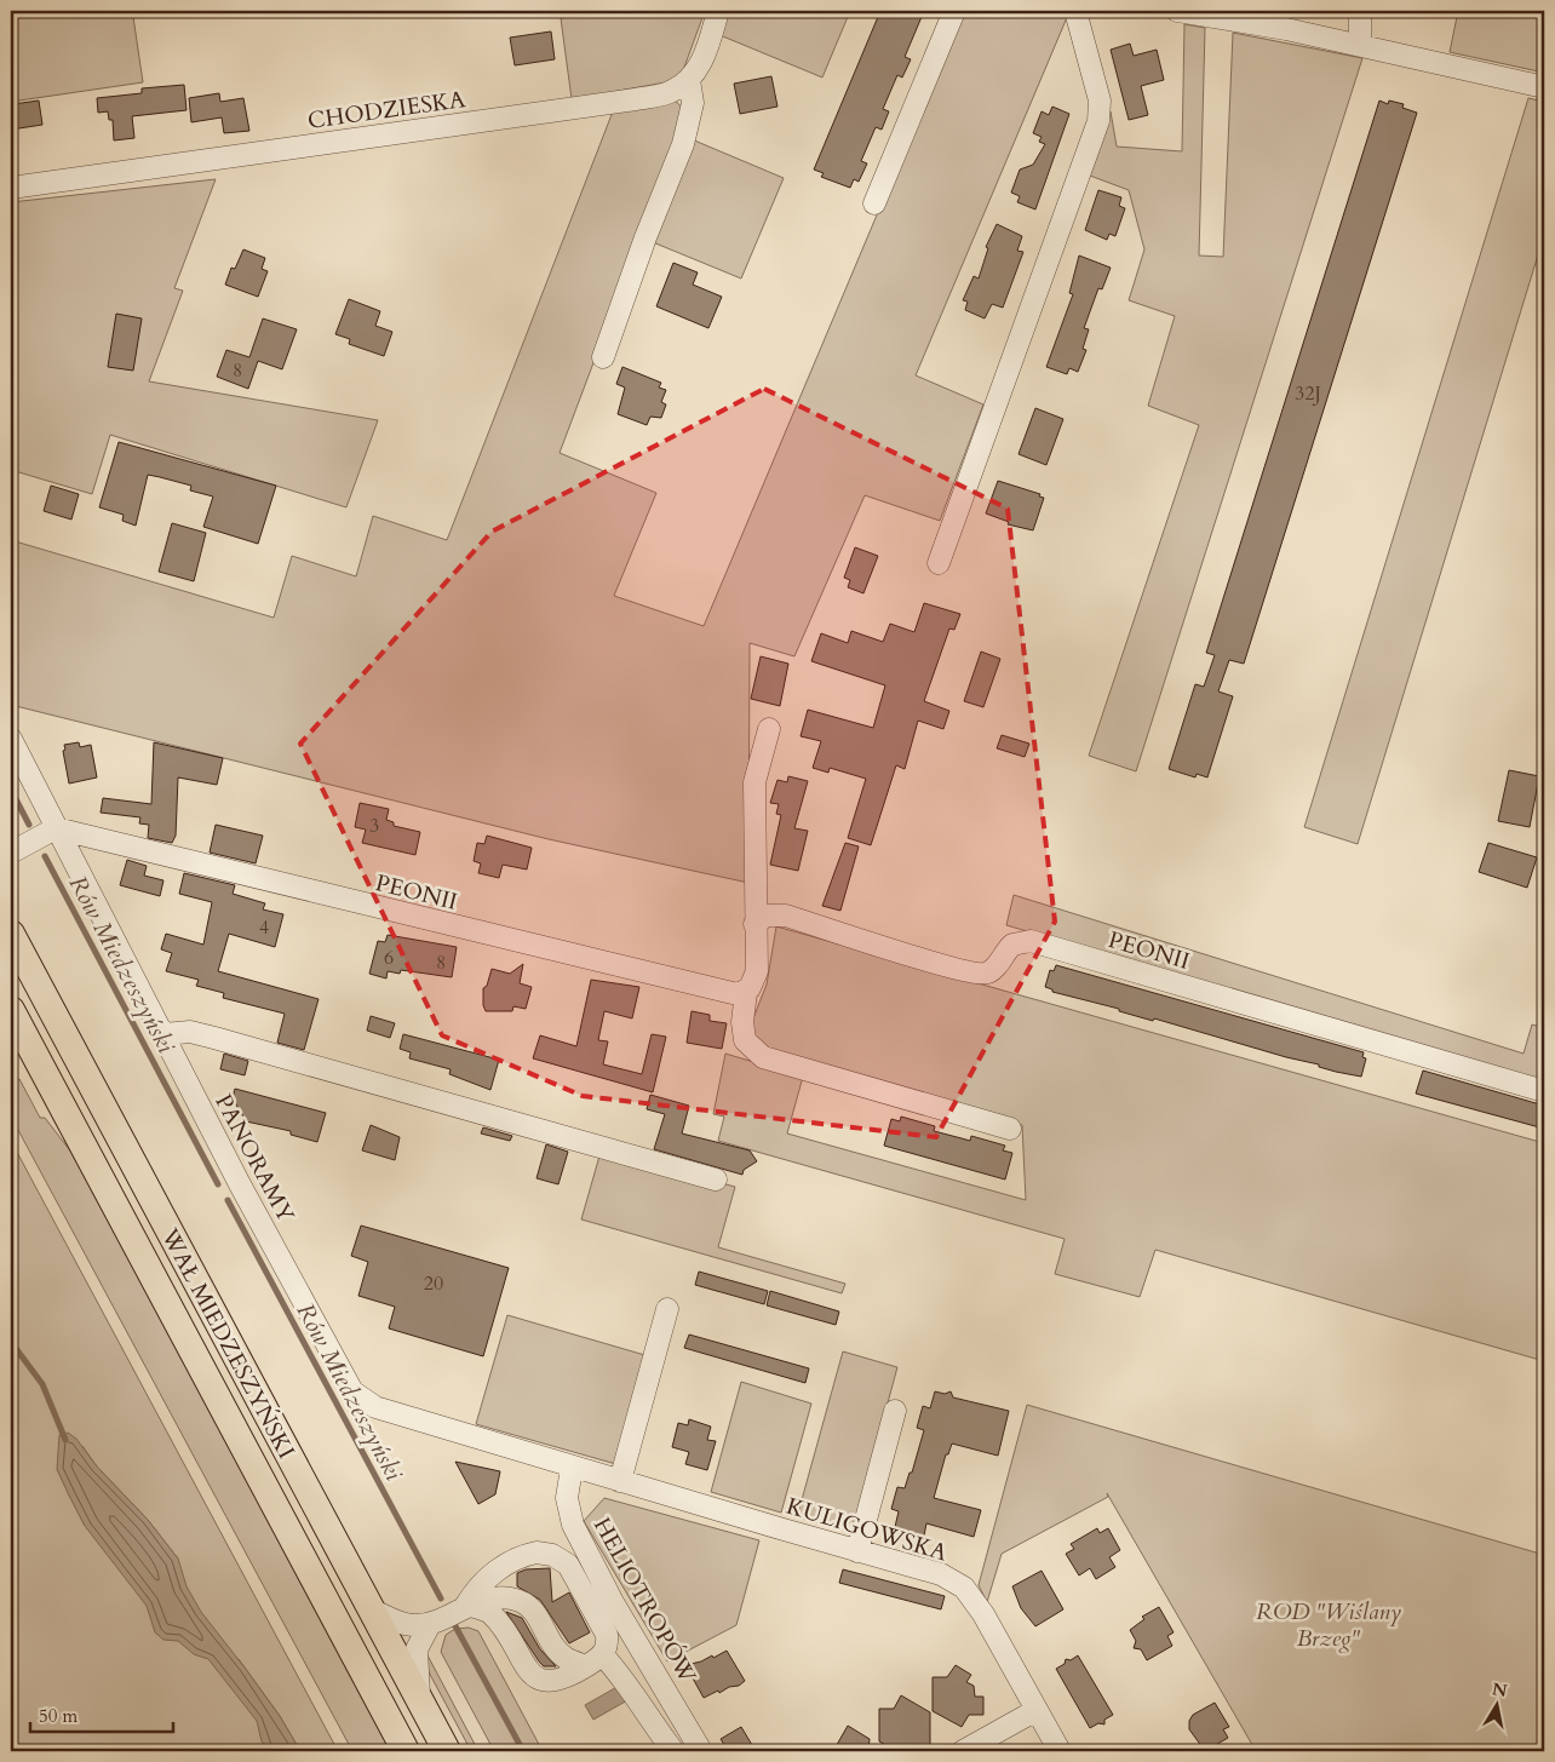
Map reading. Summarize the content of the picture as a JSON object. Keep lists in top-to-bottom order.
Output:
{
  "streets": {
    "main road": ["WAŁ MIEDZESZYŃSKI"],
    "street": [
      "CHODZIESKA",
      "PEONII",
      "PANORAMY",
      "KULIGOWSKA",
      "HELIOTROPÓW"
    ]
  },
  "crossings": [
    ["PEONII", "PANORAMY"],
    ["PANORAMY", "KULIGOWSKA"],
    ["PANORAMY", "HELIOTROPÓW"],
    ["KULIGOWSKA", "HELIOTROPÓW"]
  ],
  "water": ["Rów Miedzeszyński"],
  "parks": ["ROD \"Wiślany Brzeg\""],
  "house_numbers": [
    "8",
    "32J",
    "3",
    "4",
    "6",
    "8",
    "20"
  ],
  "scale_bar": "50 m",
  "north": "top"
}
